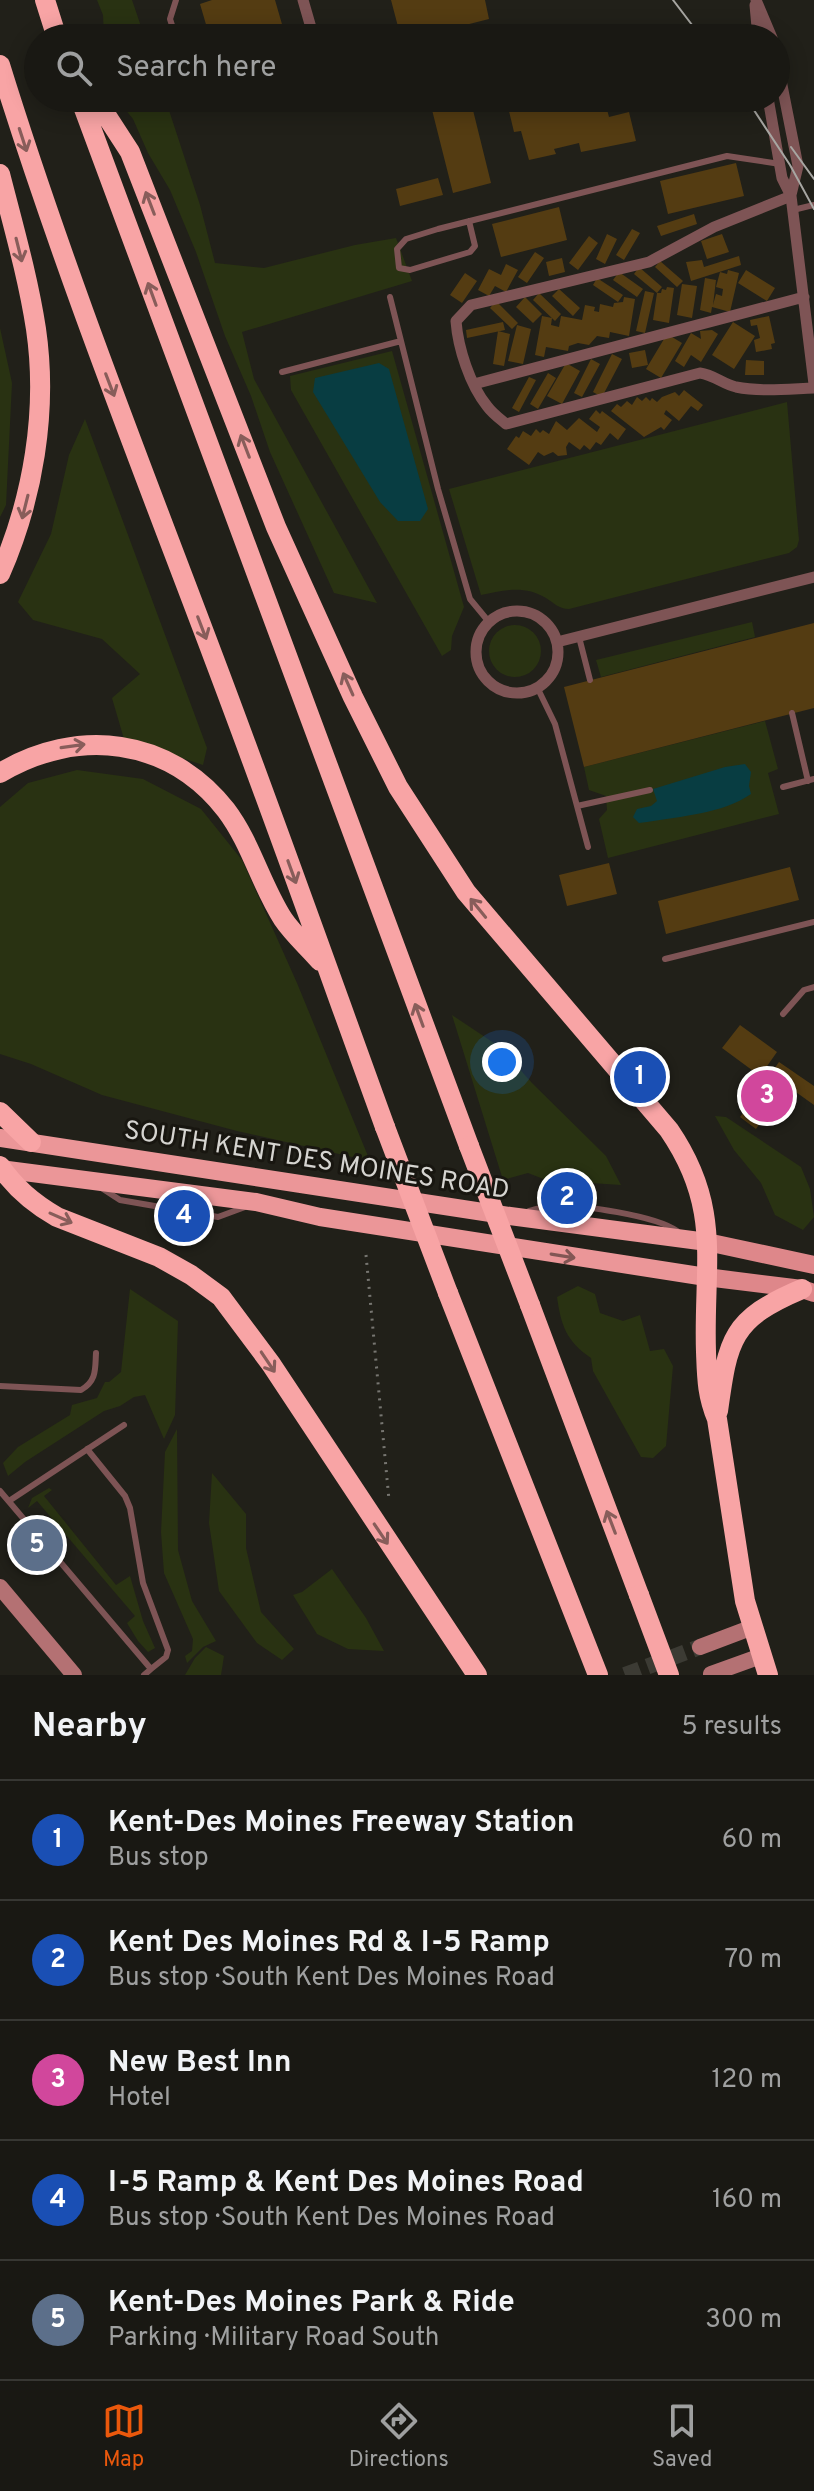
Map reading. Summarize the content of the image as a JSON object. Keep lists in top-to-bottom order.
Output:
{
  "streets": {
    "highway": ["SOUTH KENT DES MOINES ROAD"]
  },
  "page": {
    "search": "Search here",
    "pins": [
      "1",
      "3",
      "2",
      "4",
      "5"
    ],
    "heading": ["Nearby", "5 results"],
    "list": [
      {
        "mark": "1",
        "name": "Kent-Des Moines Freeway Station",
        "note": "Bus stop",
        "value": "60 m"
      },
      {
        "mark": "2",
        "name": "Kent Des Moines Rd & I-5 Ramp",
        "note": "Bus stop · South Kent Des Moines Road",
        "value": "70 m"
      },
      {
        "mark": "3",
        "name": "New Best Inn",
        "note": "Hotel",
        "value": "120 m"
      },
      {
        "mark": "4",
        "name": "I-5 Ramp & Kent Des Moines Road",
        "note": "Bus stop · South Kent Des Moines Road",
        "value": "160 m"
      },
      {
        "mark": "5",
        "name": "Kent-Des Moines Park & Ride",
        "note": "Parking · Military Road South",
        "value": "300 m"
      }
    ],
    "nav": ["Map", "Directions", "Saved"]
  }
}
